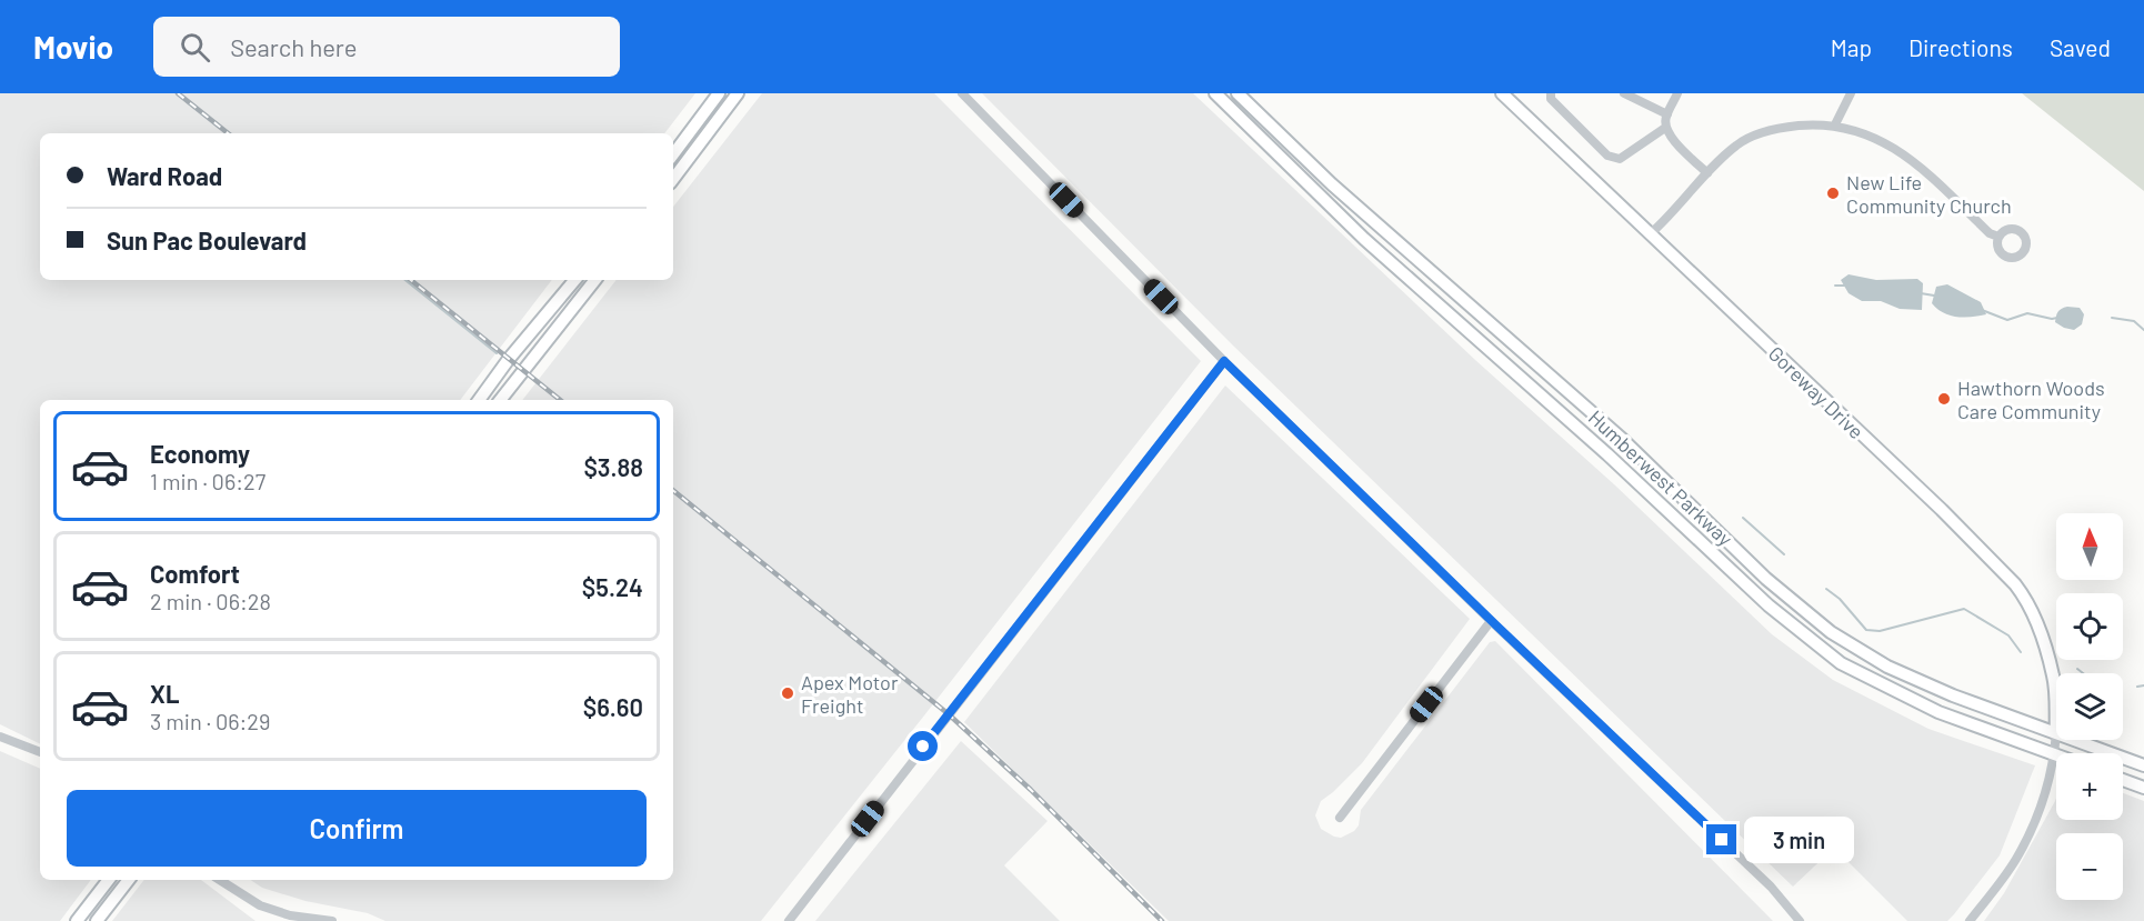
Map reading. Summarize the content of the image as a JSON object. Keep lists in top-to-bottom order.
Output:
{
  "streets": {
    "main road": ["Goreway Drive", "Humberwest Parkway"]
  },
  "crossings": [
    ["Goreway Drive", "Humberwest Parkway"]
  ],
  "places": ["New Life Community Church", "Hawthorn Woods Care Community", "Apex Motor Freight"],
  "north": "top",
  "page": {
    "header": "Movio",
    "search": "Search here",
    "nav": ["Map", "Directions", "Saved"],
    "banner": ["Ward Road", "Sun Pac Boulevard"],
    "list": [
      {
        "name": "Economy",
        "note": "1 min · 06:27",
        "value": "$3.88"
      },
      {
        "name": "Comfort",
        "note": "2 min · 06:28",
        "value": "$5.24"
      },
      {
        "name": "XL",
        "note": "3 min · 06:29",
        "value": "$6.60"
      }
    ],
    "map_buttons": ["+", "−"],
    "buttons": "Confirm",
    "bubble": "3 min"
  }
}
